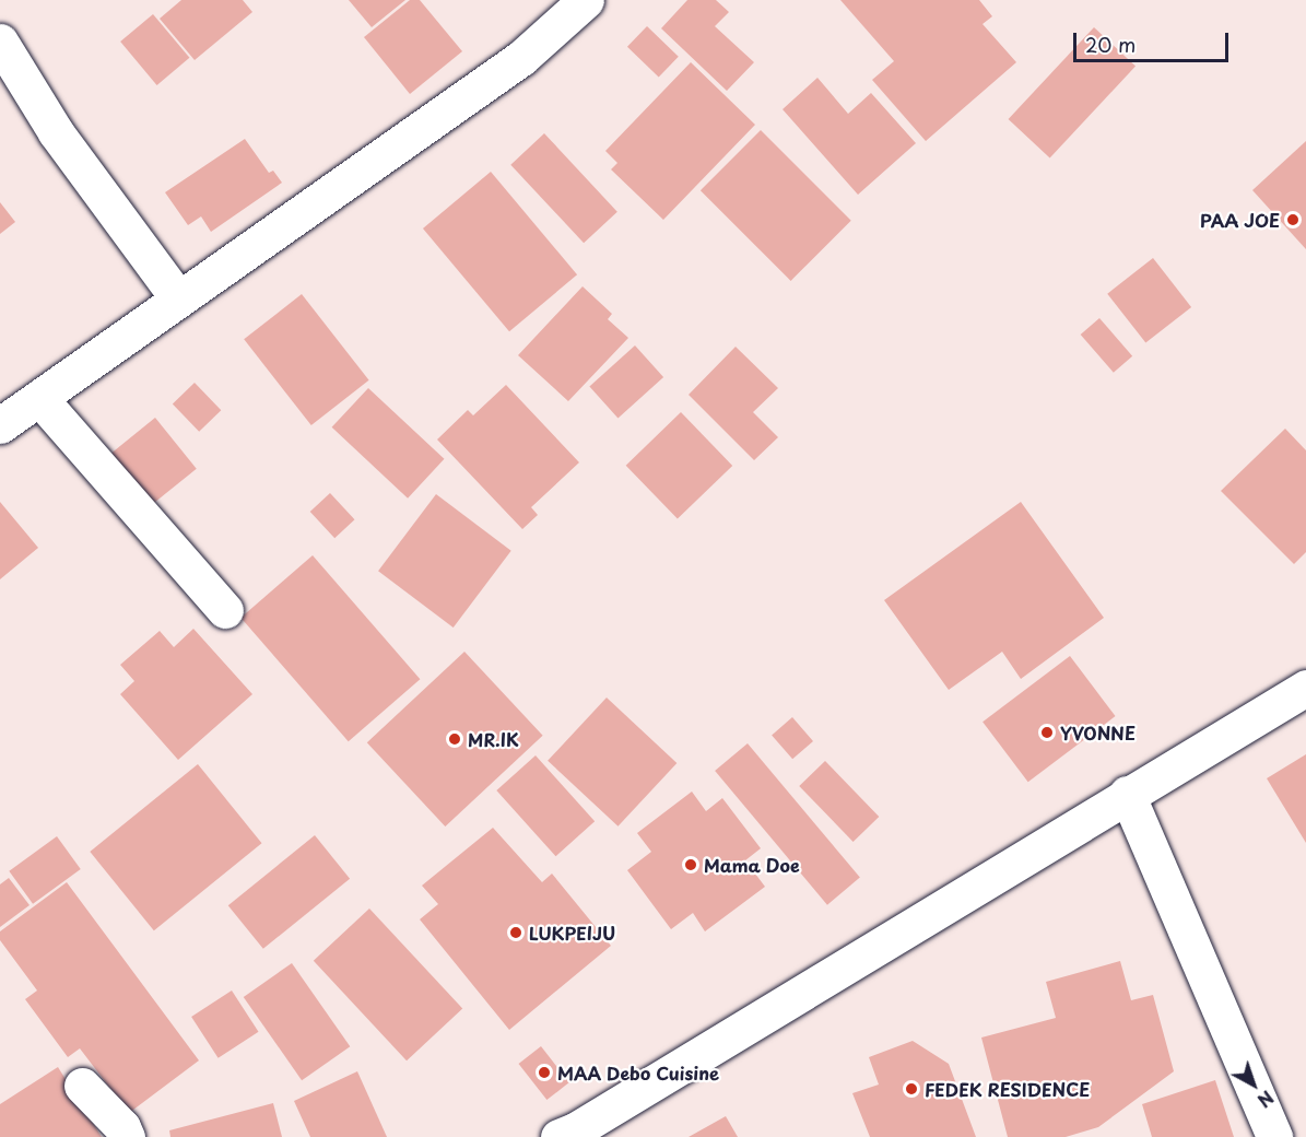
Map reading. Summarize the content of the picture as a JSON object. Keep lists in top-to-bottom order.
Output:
{
  "places": [
    "PAA JOE",
    "YVONNE",
    "MR.IK",
    "Mama Doe",
    "LUKPEIJU",
    "MAA Debo Cuisine",
    "FEDEK RESIDENCE"
  ],
  "scale_bar": "20 m",
  "north": "bottom right"
}
